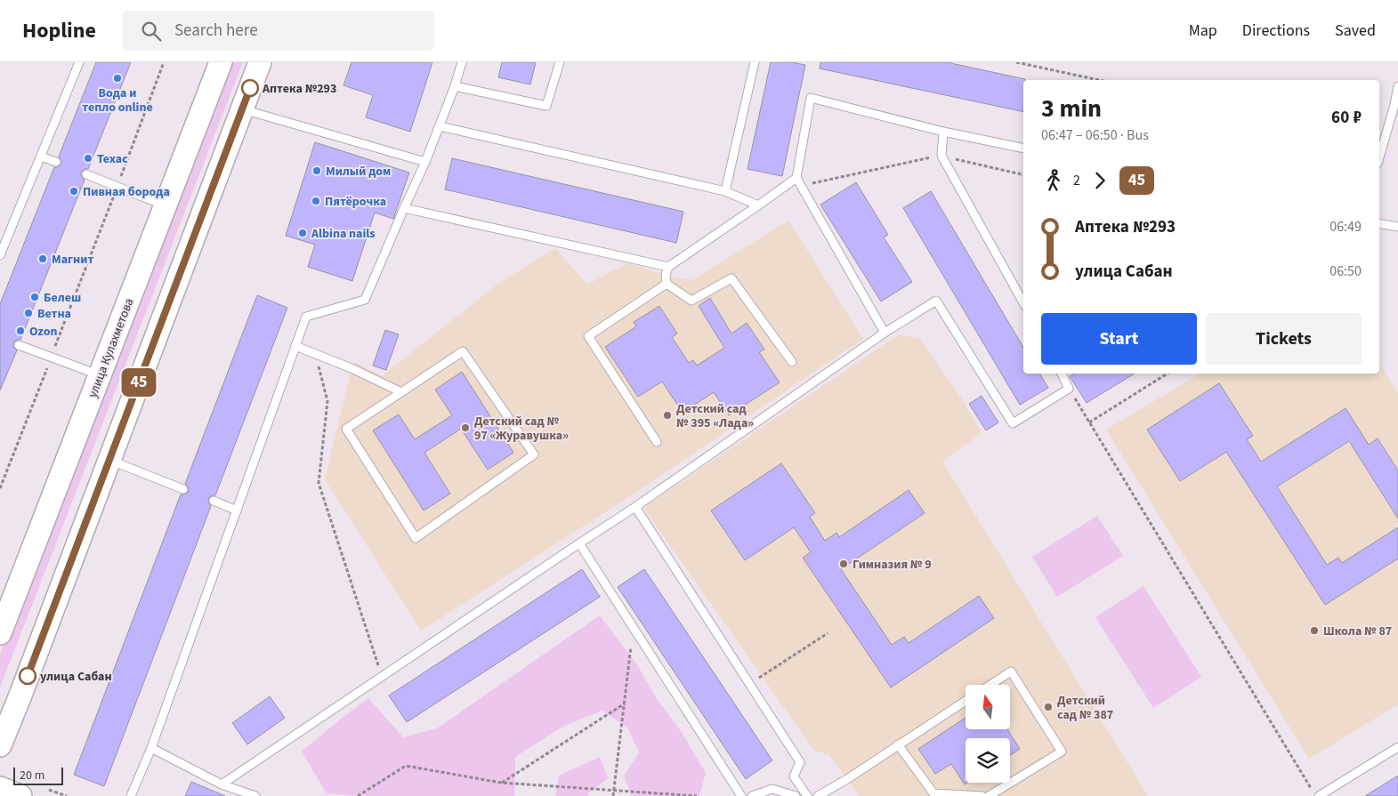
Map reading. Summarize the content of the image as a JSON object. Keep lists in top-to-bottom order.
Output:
{
  "streets": {
    "main road": ["улица Кулахметова"]
  },
  "places": [
    "Вода и тепло online",
    "Аптека №293",
    "Техас",
    "Милый дом",
    "Пивная борода",
    "Пятёрочка",
    "Albina nails",
    "Магнит",
    "Белеш",
    "Ветна",
    "Ozon",
    "Детский сад № 395 «Лада»",
    "Детский сад № 97 «Журавушка»",
    "Гимназия № 9",
    "Школа № 87",
    "улица Сабан",
    "Детский сад № 387"
  ],
  "lines": ["bus line 45"],
  "scale_bar": "20 m",
  "north": "top",
  "page": {
    "header": "Hopline",
    "search": "Search here",
    "nav": ["Map", "Directions", "Saved"],
    "on_map": "45",
    "heading": ["3 min", "06:47 – 06:50 · Bus", "60 ₽"],
    "legs": ["2", "45"],
    "list": [
      {
        "name": "Аптека №293",
        "value": "06:49"
      },
      {
        "name": "улица Сабан",
        "value": "06:50"
      }
    ],
    "buttons": ["Start", "Tickets"],
    "scale": "20 m"
  }
}
